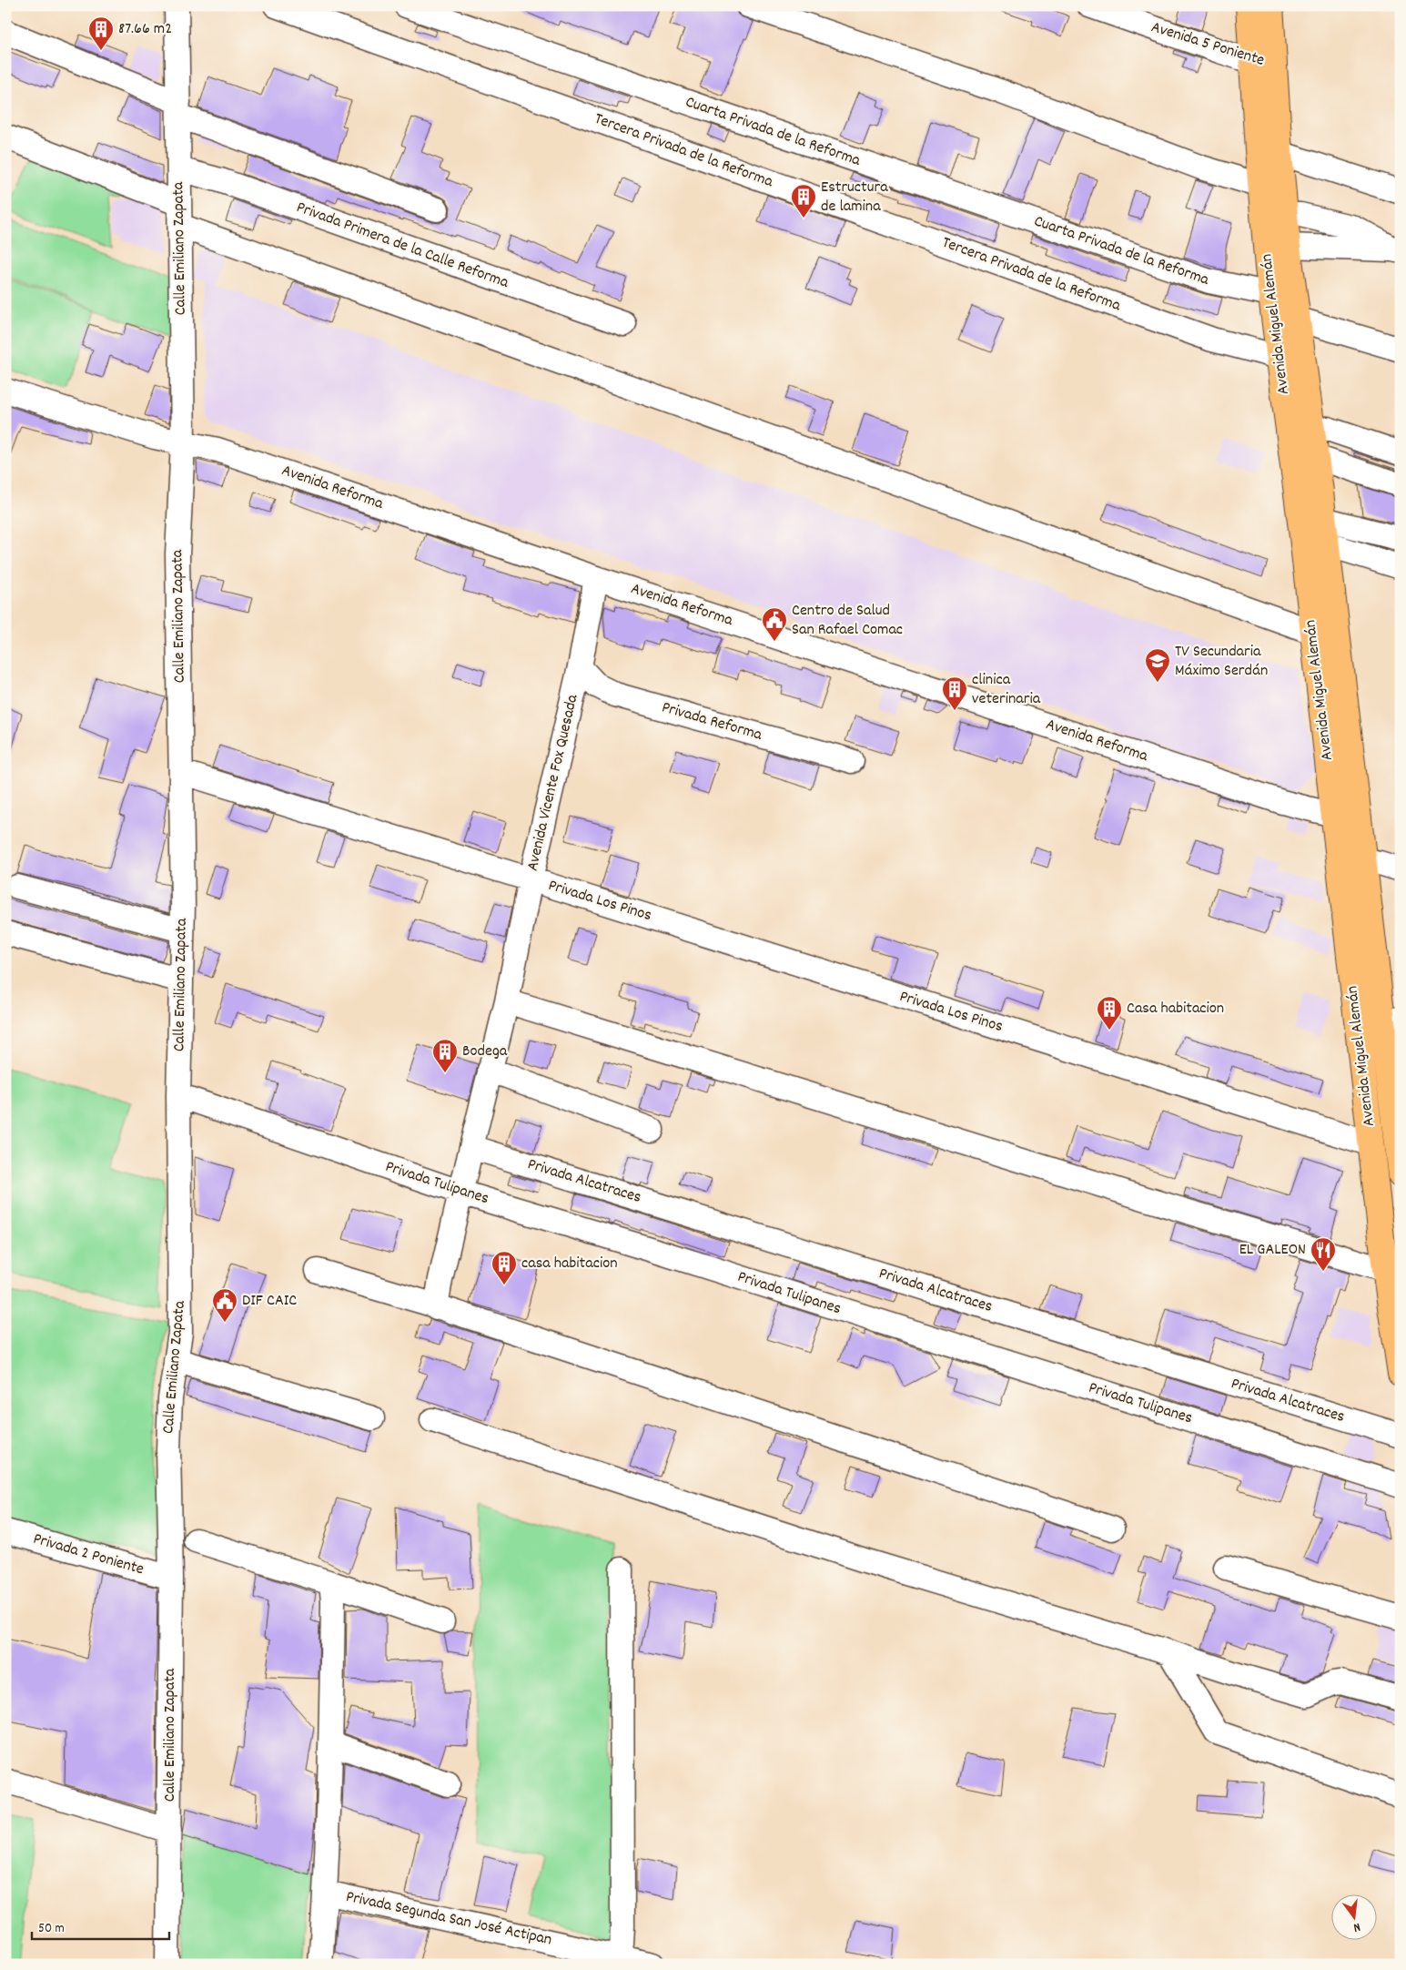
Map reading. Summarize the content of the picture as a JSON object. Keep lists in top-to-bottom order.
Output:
{
  "streets": {
    "main road": ["Avenida Miguel Alemán"],
    "street": [
      "Avenida 5 Poniente",
      "Cuarta Privada de la Reforma",
      "Tercera Privada de la Reforma",
      "Privada Primera de la Calle Reforma",
      "Calle Emiliano Zapata",
      "Avenida Reforma",
      "Privada Reforma",
      "Avenida Vicente Fox Quesada",
      "Privada Los Pinos",
      "Privada Alcatraces",
      "Privada Tulipanes",
      "Privada 2 Poniente",
      "Privada Segunda San José Actipan"
    ]
  },
  "crossings": [
    ["Avenida 5 Poniente", "Avenida Miguel Alemán"],
    ["Cuarta Privada de la Reforma", "Avenida Miguel Alemán"],
    ["Tercera Privada de la Reforma", "Avenida Miguel Alemán"],
    ["Privada Primera de la Calle Reforma", "Calle Emiliano Zapata"],
    ["Calle Emiliano Zapata", "Avenida Reforma"],
    ["Calle Emiliano Zapata", "Privada Los Pinos"],
    ["Calle Emiliano Zapata", "Privada Tulipanes"],
    ["Calle Emiliano Zapata", "Privada 2 Poniente"],
    ["Avenida Miguel Alemán", "Avenida Reforma"],
    ["Avenida Miguel Alemán", "Privada Los Pinos"],
    ["Avenida Reforma", "Avenida Vicente Fox Quesada"],
    ["Privada Reforma", "Avenida Vicente Fox Quesada"],
    ["Avenida Vicente Fox Quesada", "Privada Los Pinos"],
    ["Avenida Vicente Fox Quesada", "Privada Alcatraces"],
    ["Avenida Vicente Fox Quesada", "Privada Tulipanes"]
  ],
  "places": {
    "building": [
      "87.66 m2",
      "Estructura de lamina",
      "clinica veterinaria",
      "Casa habitacion",
      "Bodega",
      "casa habitacion"
    ],
    "public building": ["Centro de Salud San Rafael Comac", "DIF CAIC"],
    "school or university": ["TV Secundaria Máximo Serdán"],
    "restaurant": ["EL GALEON"]
  },
  "scale_bar": "50 m",
  "north": "bottom"
}
